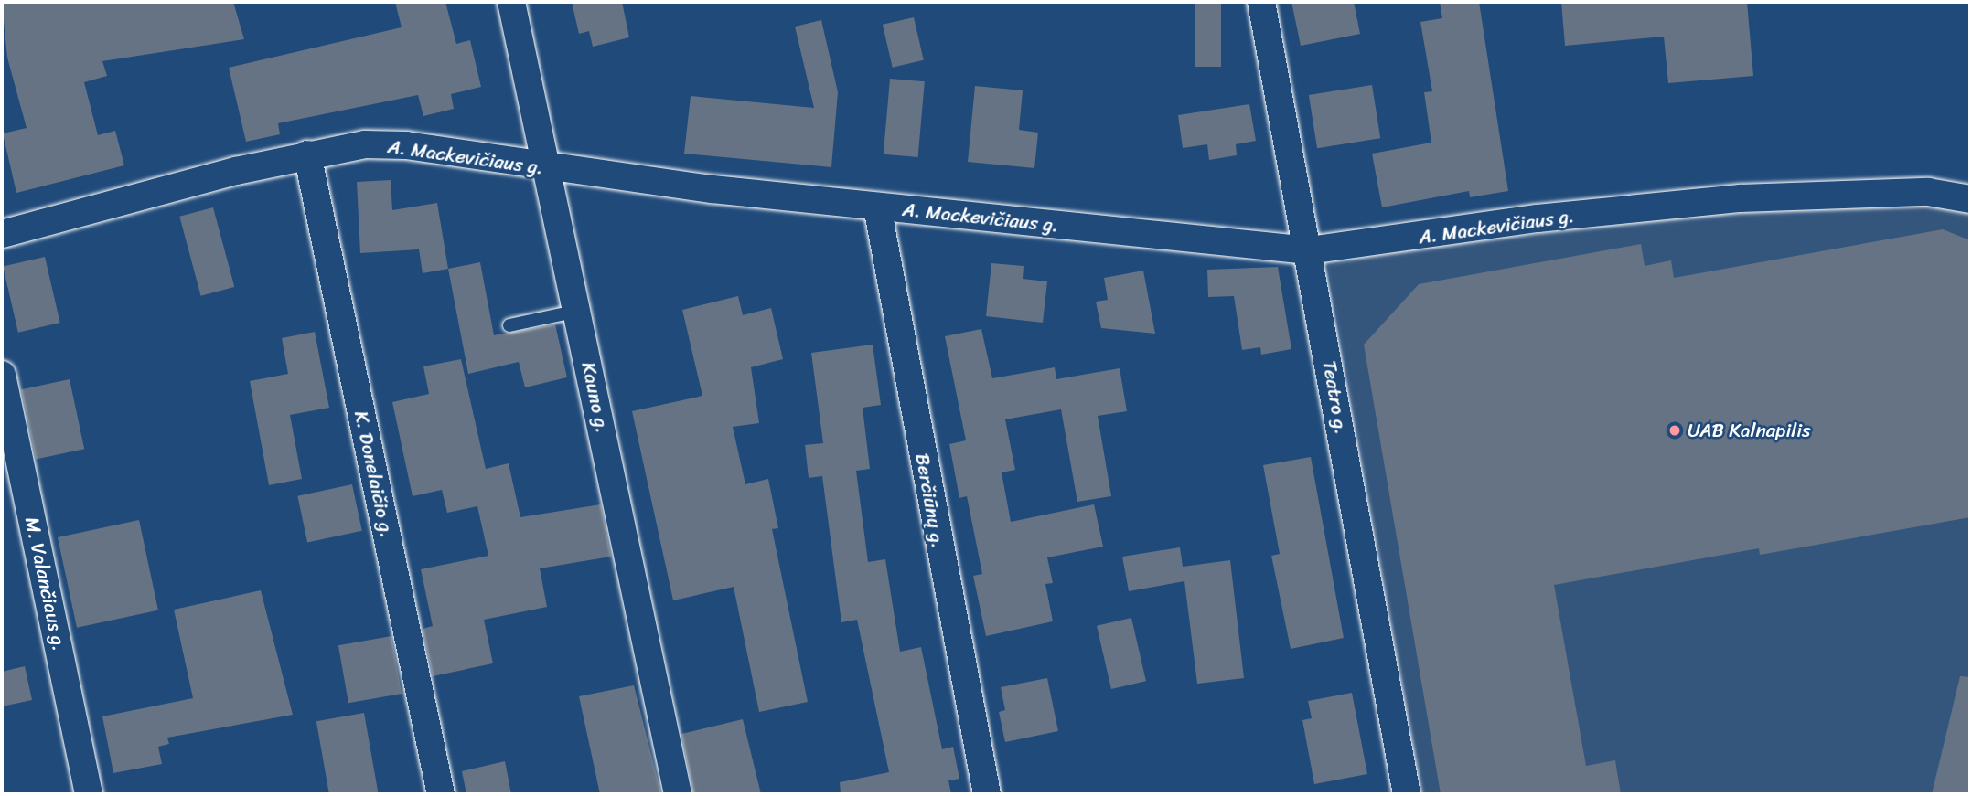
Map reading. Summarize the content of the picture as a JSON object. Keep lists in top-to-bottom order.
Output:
{
  "streets": {
    "street": [
      "A. Mackevičiaus g.",
      "Kauno g.",
      "Teatro g.",
      "K. Donelaičio g.",
      "Berčiūnų g.",
      "M. Valančiaus g."
    ]
  },
  "crossings": [
    ["A. Mackevičiaus g.", "Kauno g."],
    ["A. Mackevičiaus g.", "Teatro g."],
    ["A. Mackevičiaus g.", "K. Donelaičio g."],
    ["A. Mackevičiaus g.", "Berčiūnų g."]
  ],
  "places": ["UAB Kalnapilis"]
}
